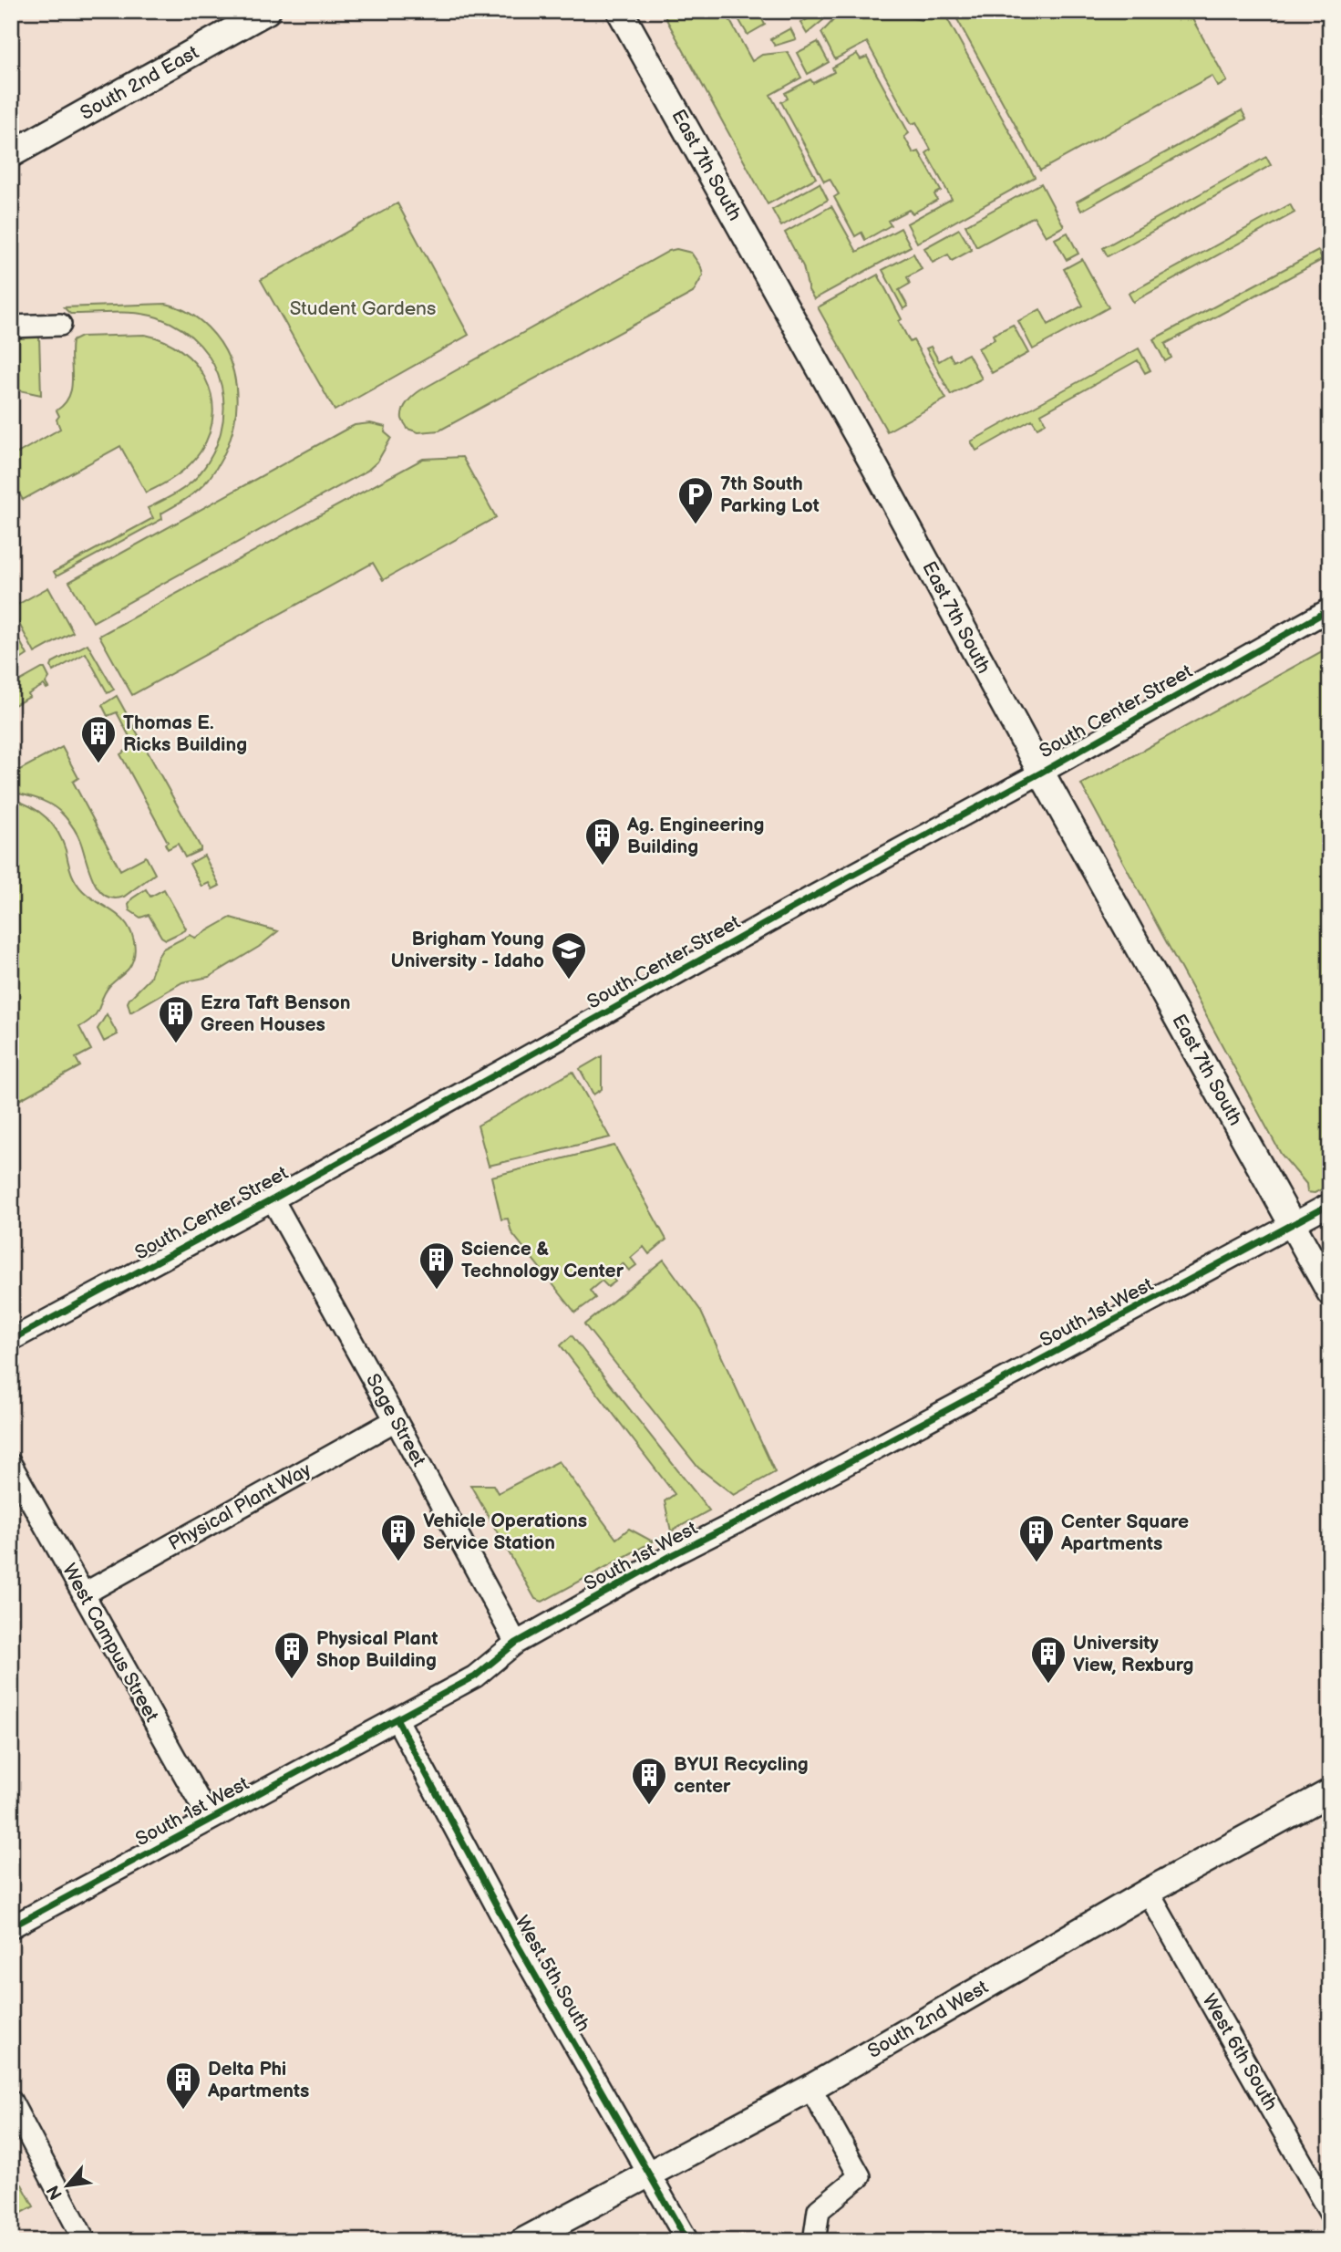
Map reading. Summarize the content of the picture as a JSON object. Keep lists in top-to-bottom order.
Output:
{
  "streets": {
    "main road": ["South 2nd East", "East 7th South", "South 2nd West"],
    "street": [
      "South Center Street",
      "South 1st West",
      "Sage Street",
      "Physical Plant Way",
      "West Campus Street",
      "West 5th South",
      "West 6th South"
    ]
  },
  "crossings": [
    ["East 7th South", "South Center Street"],
    ["East 7th South", "South 1st West"],
    ["South Center Street", "Sage Street"],
    ["South 1st West", "Sage Street"],
    ["South 1st West", "West Campus Street"],
    ["South 1st West", "West 5th South"],
    ["Sage Street", "Physical Plant Way"],
    ["Physical Plant Way", "West Campus Street"],
    ["West 5th South", "South 2nd West"],
    ["South 2nd West", "West 6th South"]
  ],
  "parks": ["Student Gardens"],
  "places": {
    "parking": ["7th South Parking Lot"],
    "building": [
      "Thomas E. Ricks Building",
      "Ag. Engineering Building",
      "Ezra Taft Benson Green Houses",
      "Science & Technology Center",
      "Vehicle Operations Service Station",
      "Center Square Apartments",
      "Physical Plant Shop Building",
      "University View, Rexburg",
      "BYUI Recycling center",
      "Delta Phi Apartments"
    ],
    "school or university": ["Brigham Young University - Idaho"]
  },
  "north": "bottom left"
}
